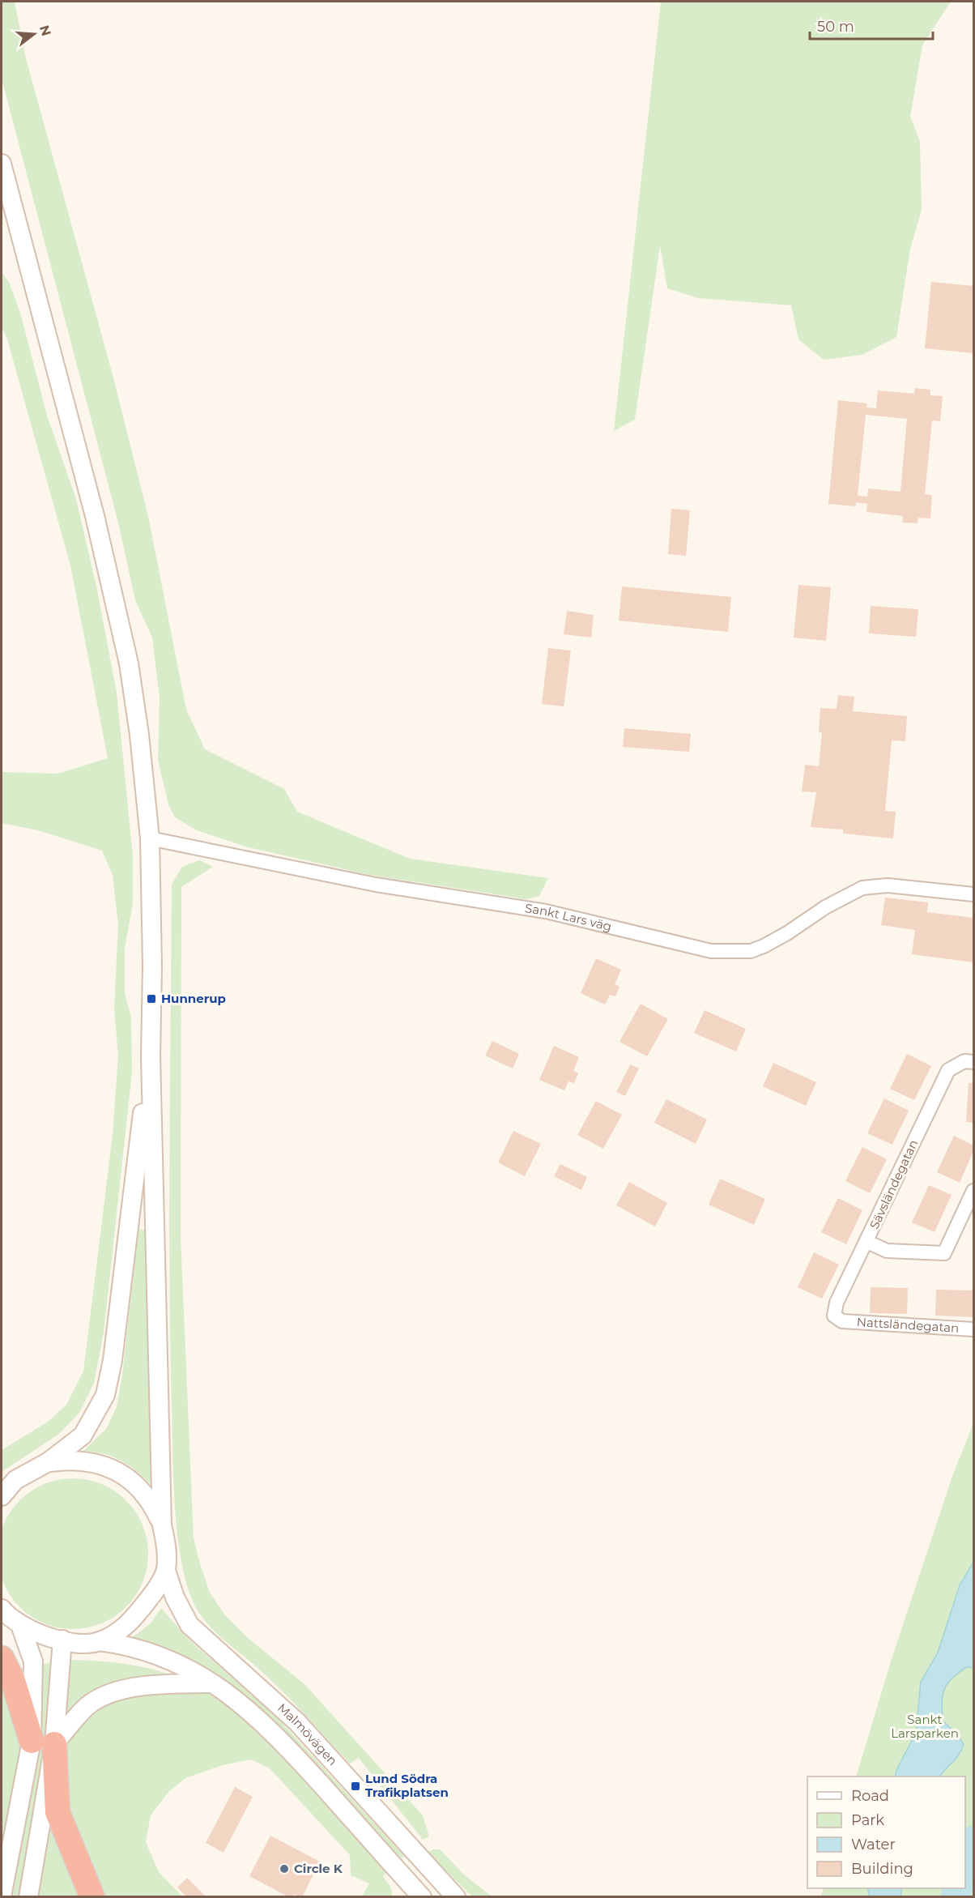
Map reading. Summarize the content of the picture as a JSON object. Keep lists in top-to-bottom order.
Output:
{
  "streets": {
    "main road": ["Malmövägen"],
    "street": ["Sankt Lars väg", "Sävsländegatan", "Nattsländegatan"]
  },
  "crossings": [
    ["Sävsländegatan", "Nattsländegatan"]
  ],
  "parks": ["Sankt Larsparken"],
  "places": {
    "transit": ["Hunnerup", "Lund Södra Trafikplatsen"],
    "other": ["Circle K"]
  },
  "legend": [
    "Road",
    "Park",
    "Water",
    "Building"
  ],
  "scale_bar": "50 m",
  "north": "right"
}
